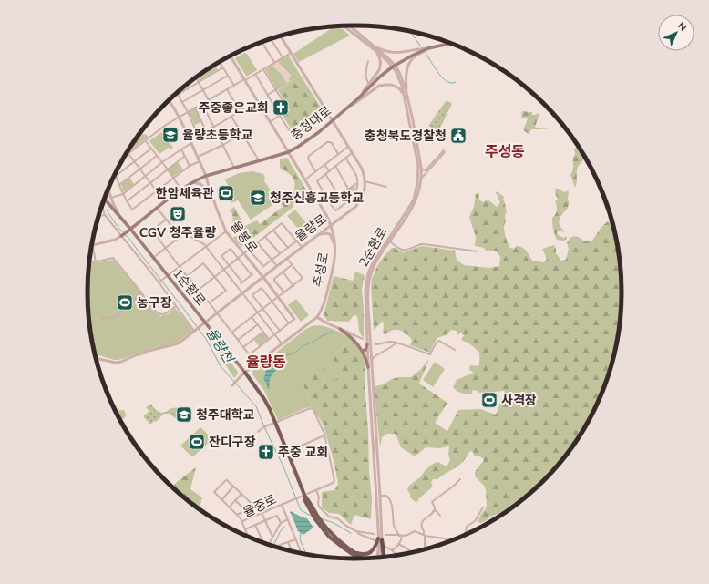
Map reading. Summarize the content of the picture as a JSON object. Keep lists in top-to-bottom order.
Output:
{
  "streets": {
    "main road": ["충청대로", "1순환로"],
    "street": [
      "율량로",
      "율봉로",
      "2순환로",
      "주성로",
      "율중로"
    ]
  },
  "crossings": [
    ["충청대로", "율봉로"],
    ["충청대로", "2순환로"],
    ["충청대로", "주성로"],
    ["충청대로", "1순환로"],
    ["율량로", "율봉로"],
    ["율량로", "주성로"],
    ["율량로", "1순환로"],
    ["주성로", "1순환로"],
    ["1순환로", "율중로"]
  ],
  "districts": ["주성동", "율량동"],
  "water": ["율량천"],
  "places": {
    "church": ["주중좋은교회", "주중 교회"],
    "school or university": ["율량초등학교", "청주신흥고등학교", "청주대학교"],
    "public building": ["충청북도경찰청"],
    "sports": [
      "한암체육관",
      "농구장",
      "사격장",
      "잔디구장"
    ],
    "theatre": ["CGV 청주율량"]
  },
  "north": "top right"
}
